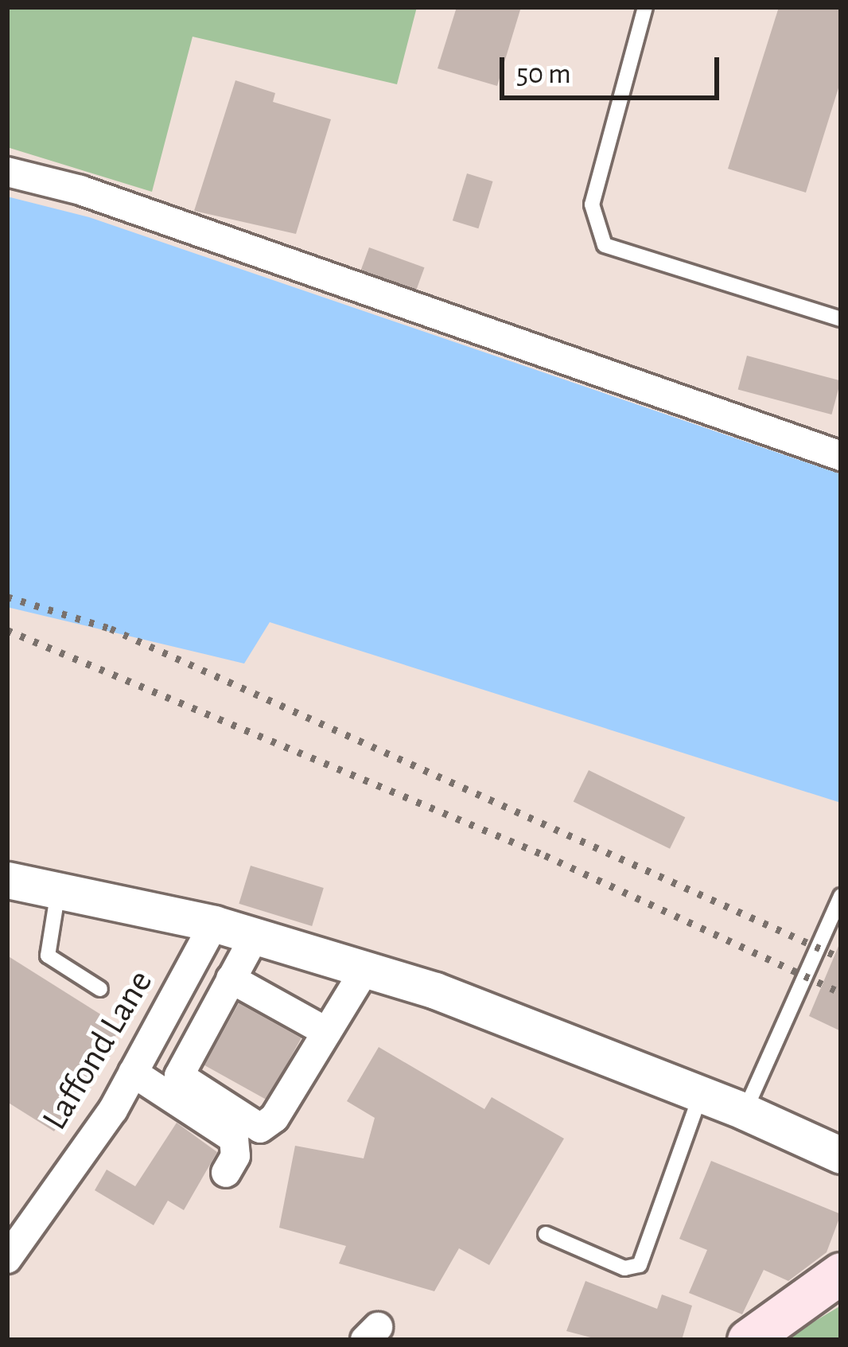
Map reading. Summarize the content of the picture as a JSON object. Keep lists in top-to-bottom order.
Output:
{
  "streets": {
    "street": ["Laffond Lane"]
  },
  "scale_bar": "50 m"
}
